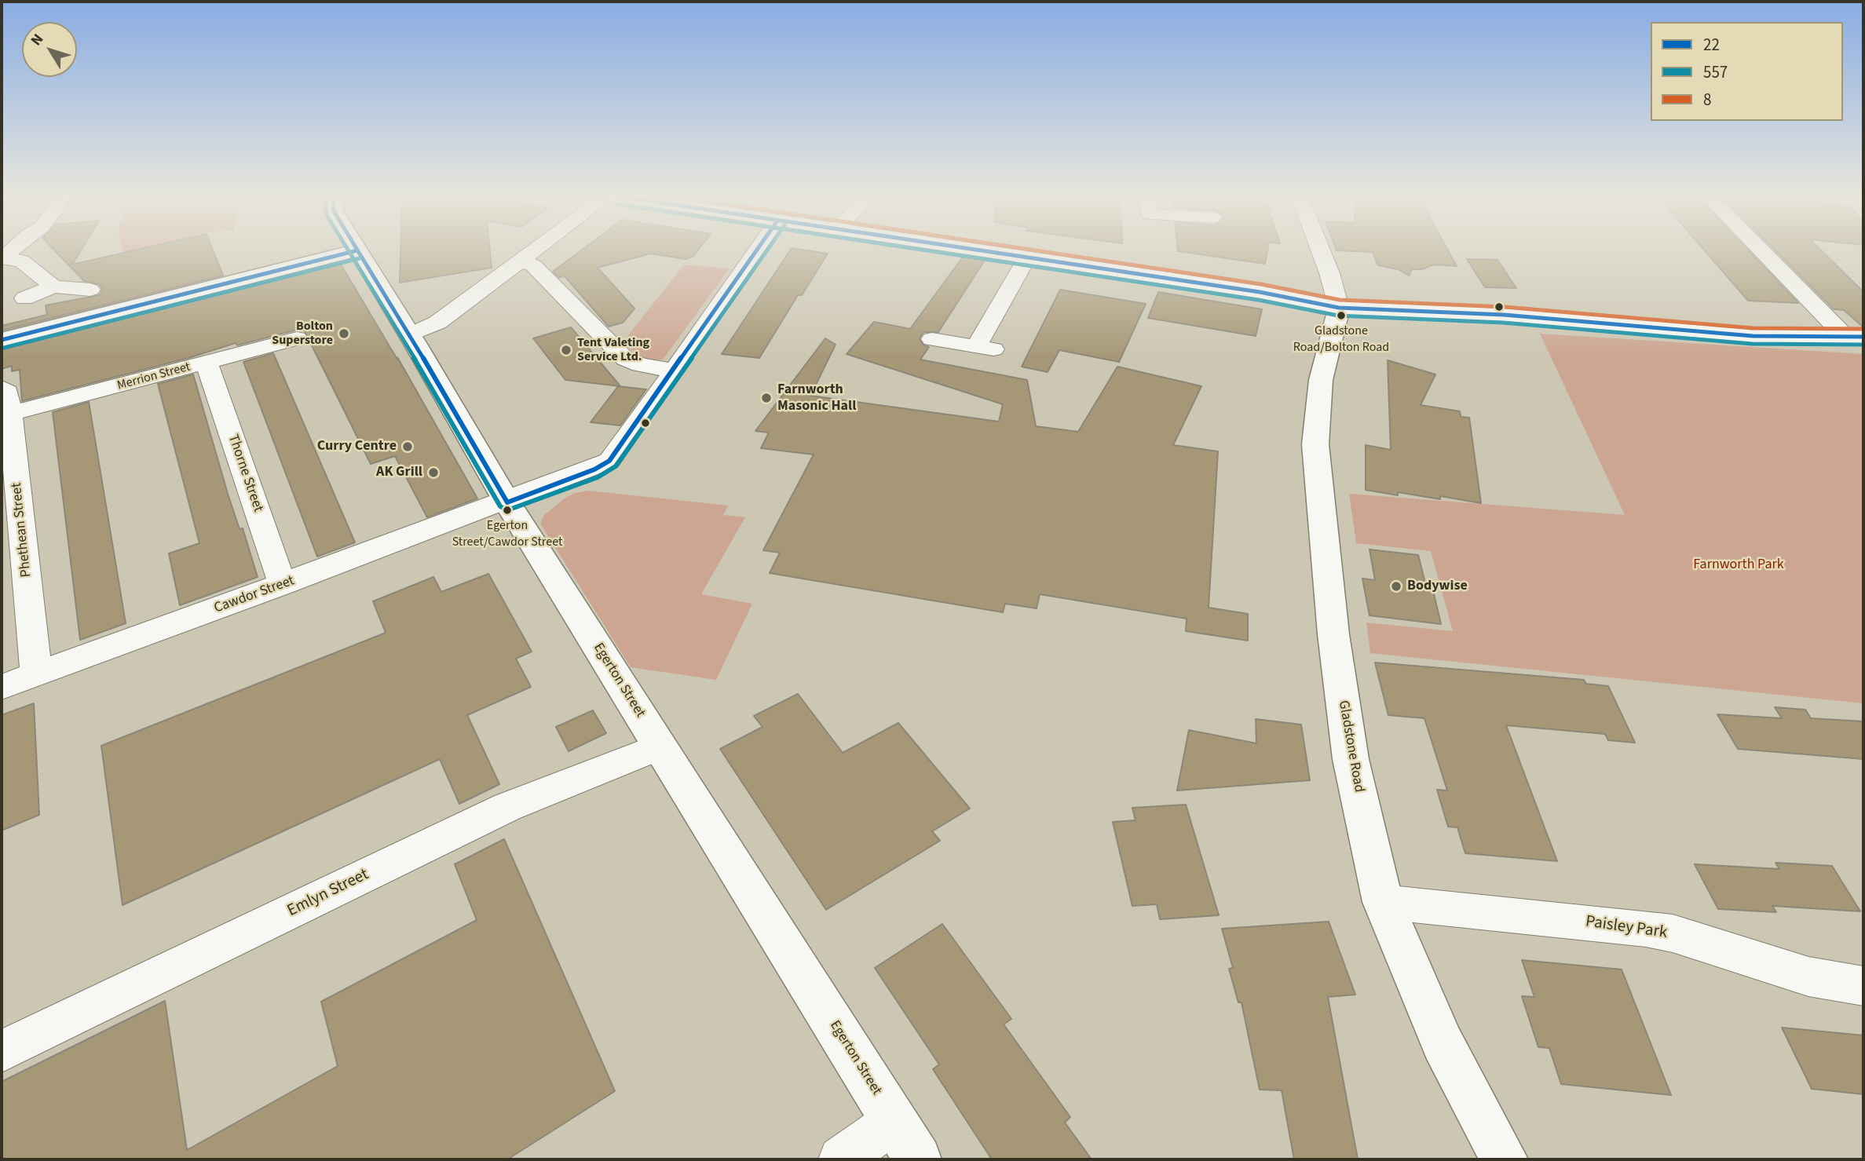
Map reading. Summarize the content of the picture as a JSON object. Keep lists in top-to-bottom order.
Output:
{
  "streets": {
    "main road": ["Egerton Street", "Gladstone Road"],
    "street": [
      "Merrion Street",
      "Thorne Street",
      "Phethean Street",
      "Cawdor Street",
      "Emlyn Street",
      "Paisley Park"
    ]
  },
  "crossings": [
    ["Merrion Street", "Thorne Street"],
    ["Merrion Street", "Phethean Street"],
    ["Thorne Street", "Cawdor Street"],
    ["Phethean Street", "Cawdor Street"],
    ["Cawdor Street", "Egerton Street"],
    ["Egerton Street", "Emlyn Street"],
    ["Gladstone Road", "Paisley Park"]
  ],
  "parks": ["Farnworth Park"],
  "places": [
    "Gladstone Road/Bolton Road",
    "Bolton Superstore",
    "Tent Valeting Service Ltd.",
    "Farnworth Masonic Hall",
    "Curry Centre",
    "AK Grill",
    "Egerton Street/Cawdor Street",
    "Bodywise"
  ],
  "lines": ["transit line 22", "transit line 557", "transit line 8"],
  "legend": ["22", "557", "8"],
  "north": "top left"
}
